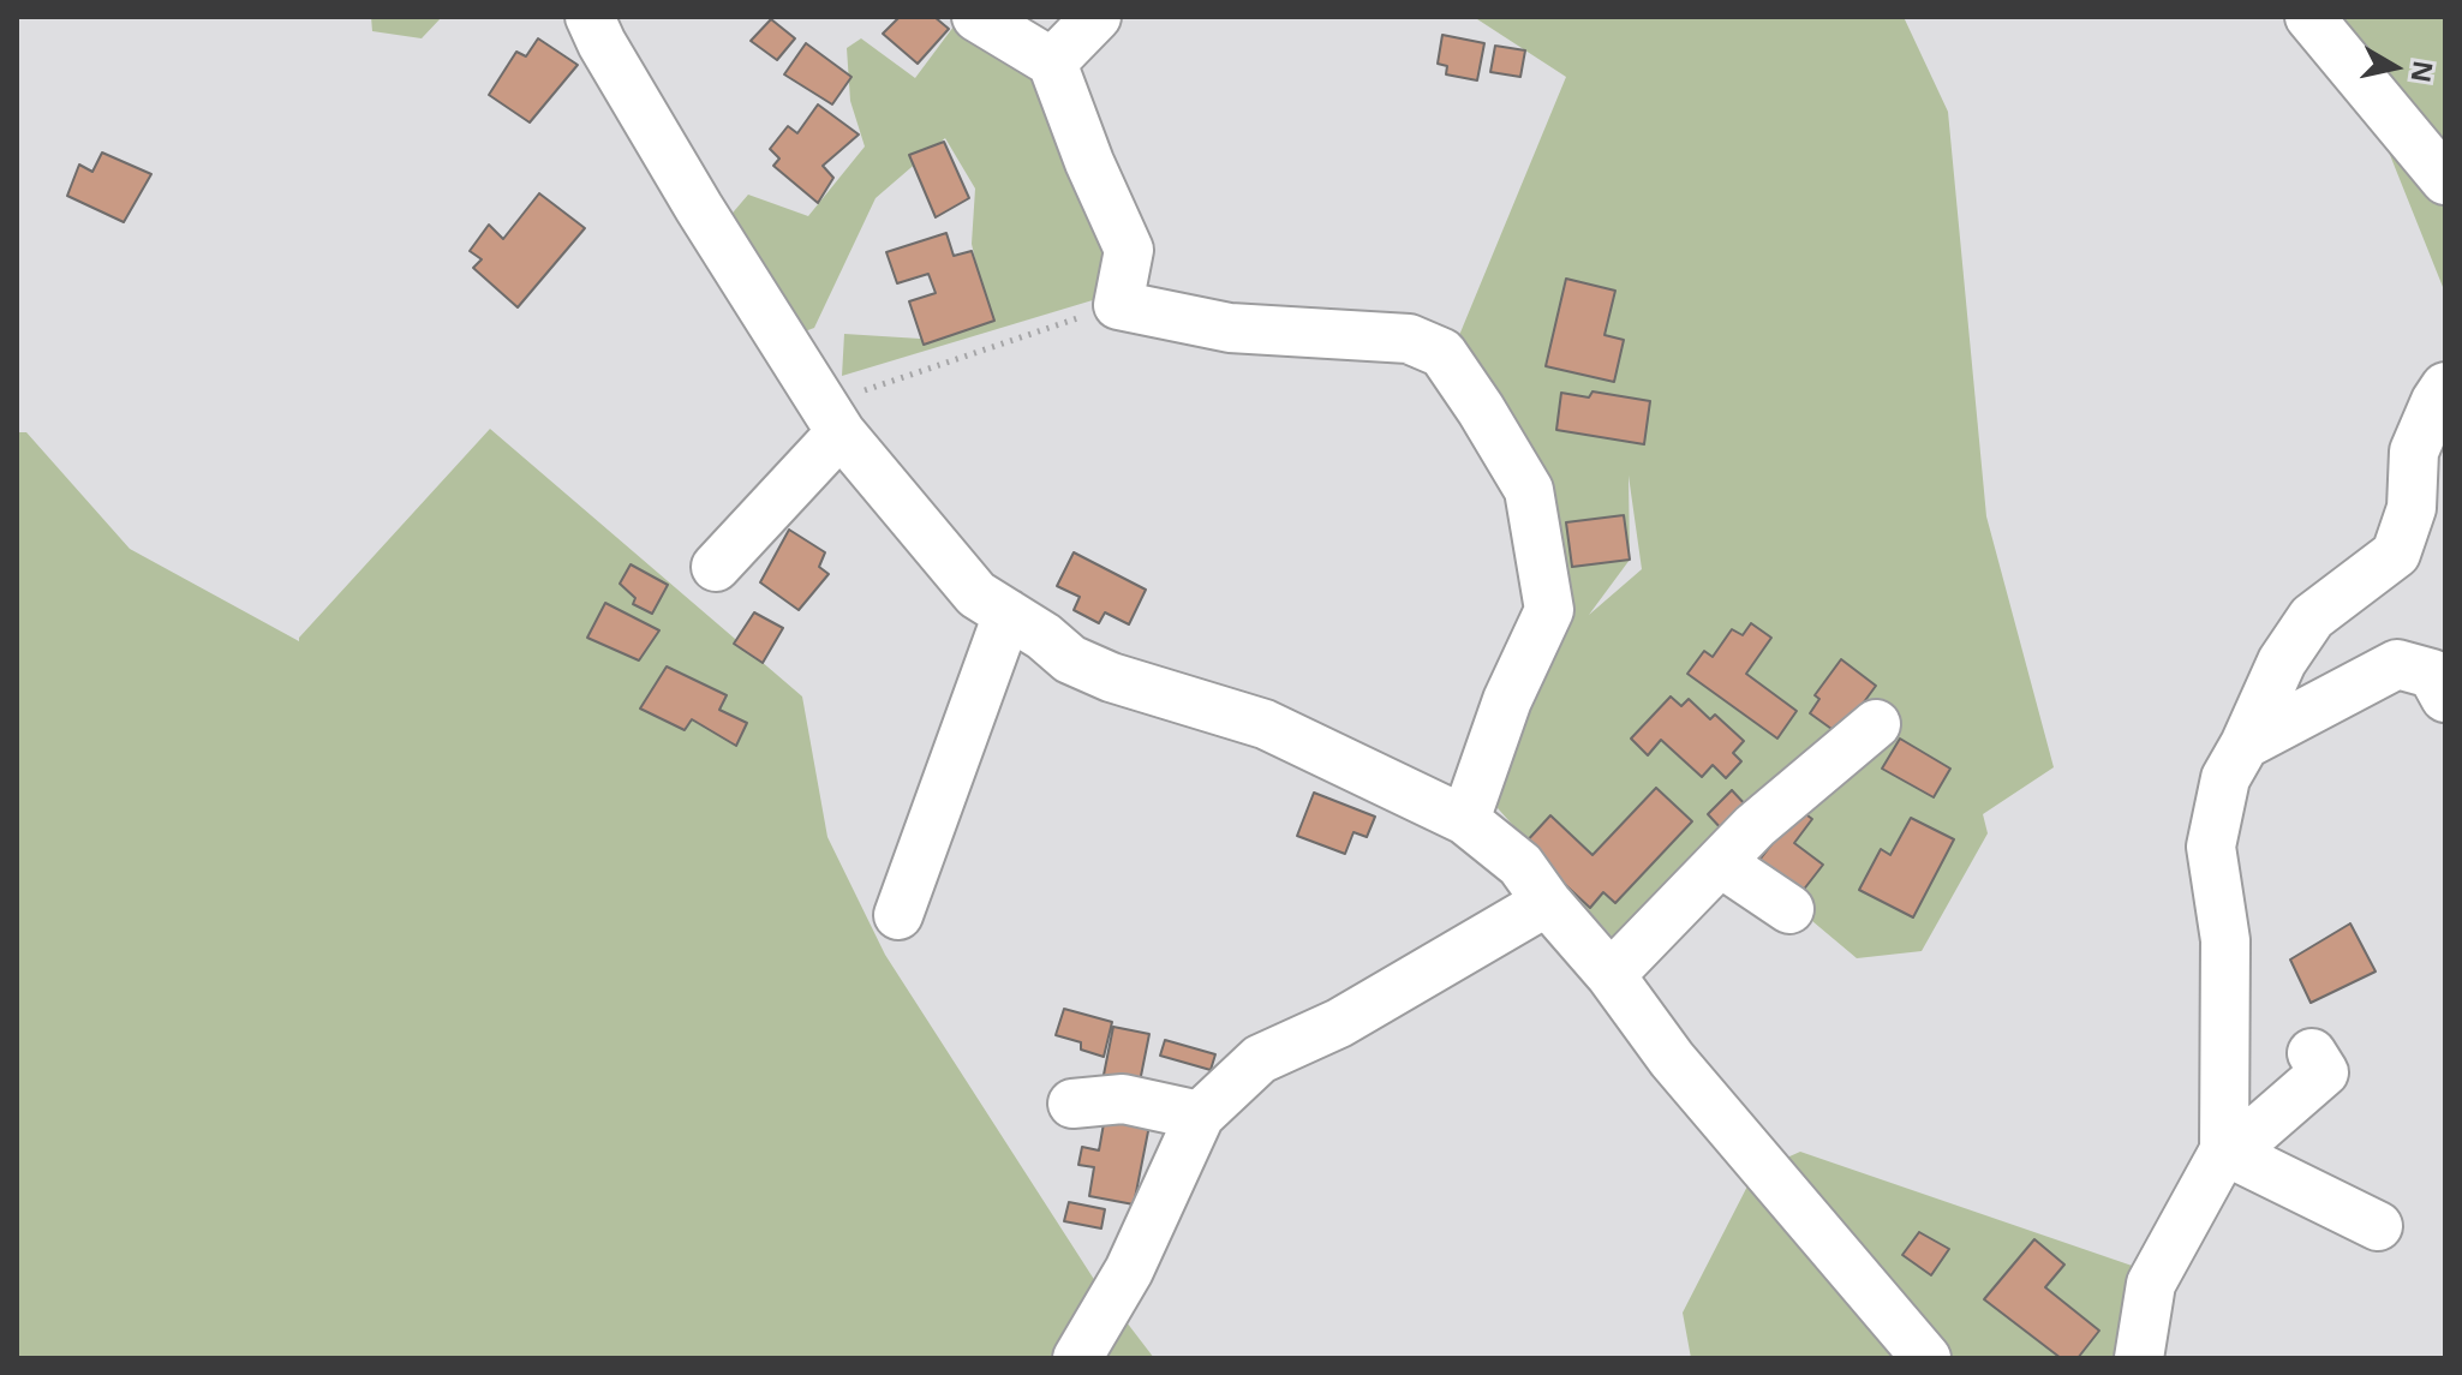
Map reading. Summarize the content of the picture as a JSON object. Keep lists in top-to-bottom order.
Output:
{
  "north": "right"
}
